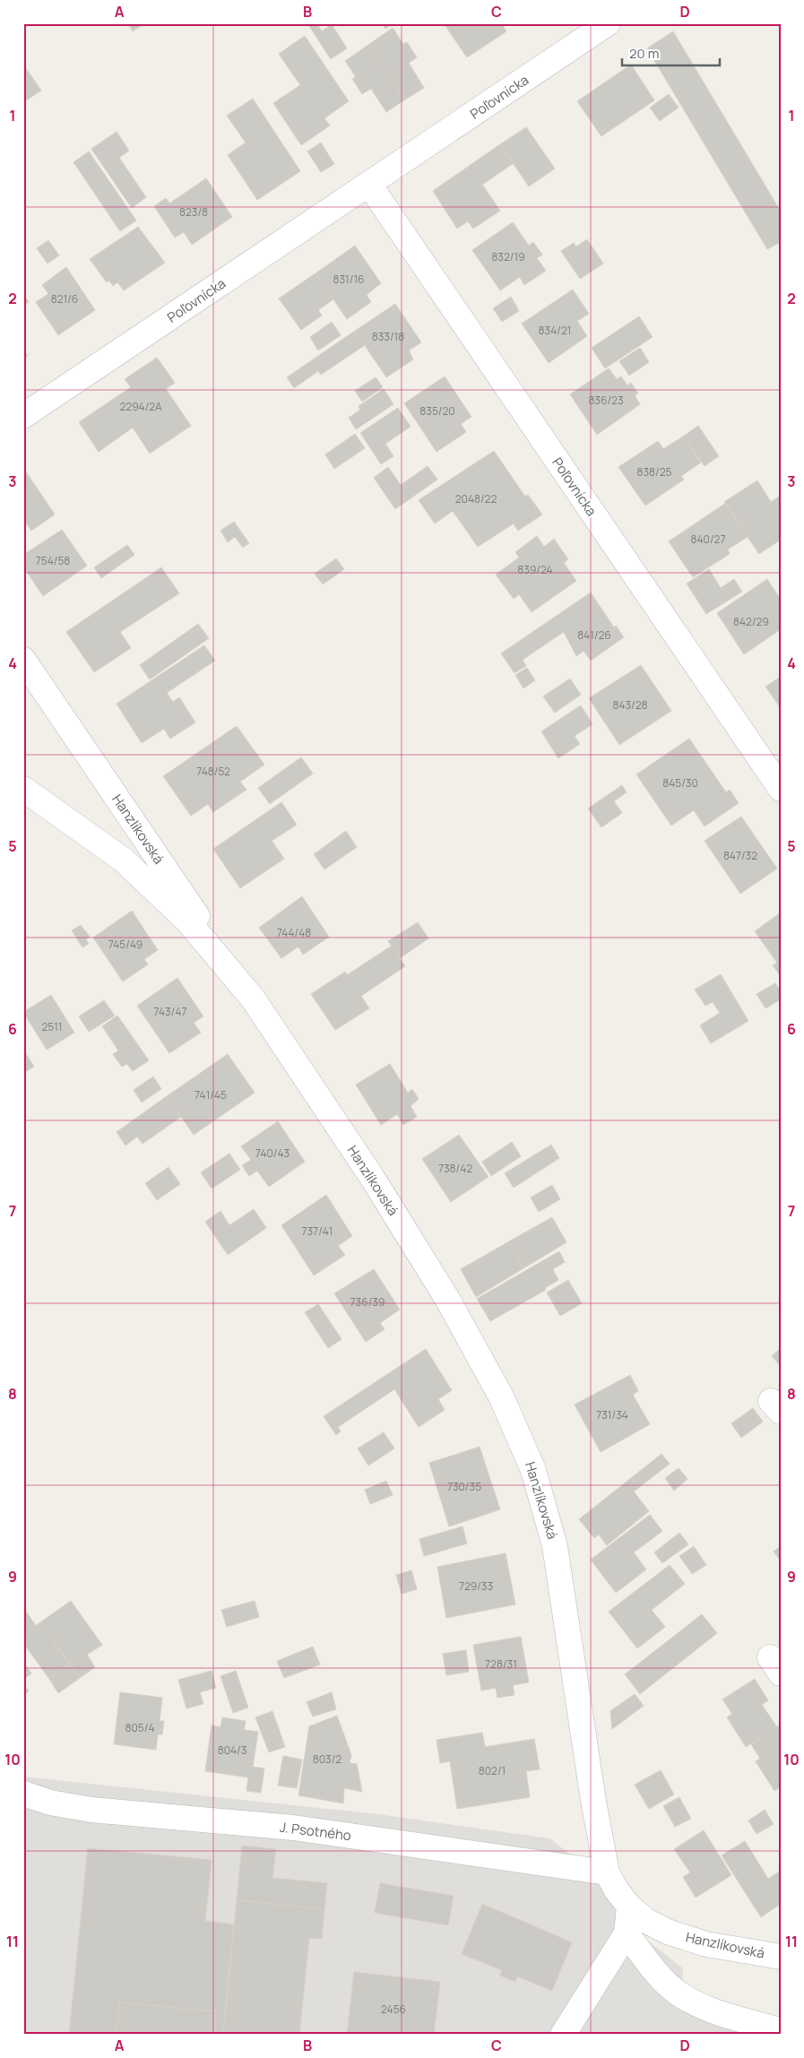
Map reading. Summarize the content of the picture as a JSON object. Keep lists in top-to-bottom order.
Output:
{
  "streets": {
    "street": ["Poľovnícka", "Hanzlíkovská", "J. Psotného"]
  },
  "crossings": [
    ["Hanzlíkovská", "J. Psotného"]
  ],
  "house_numbers": [
    "823/8",
    "832/19",
    "831/16",
    "821/6",
    "834/21",
    "833/18",
    "836/23",
    "2294/2A",
    "835/20",
    "838/25",
    "2048/22",
    "840/27",
    "754/58",
    "839/24",
    "842/29",
    "841/26",
    "843/28",
    "748/52",
    "845/30",
    "847/32",
    "744/48",
    "745/49",
    "743/47",
    "2511",
    "741/45",
    "740/43",
    "738/42",
    "737/41",
    "736/39",
    "731/34",
    "730/35",
    "729/33",
    "728/31",
    "805/4",
    "804/3",
    "803/2",
    "802/1",
    "2456"
  ],
  "scale_bar": "20 m",
  "grid": {
    "columns": [
      "A",
      "B",
      "C",
      "D"
    ],
    "rows": [
      "1",
      "2",
      "3",
      "4",
      "5",
      "6",
      "7",
      "8",
      "9",
      "10",
      "11"
    ]
  }
}
